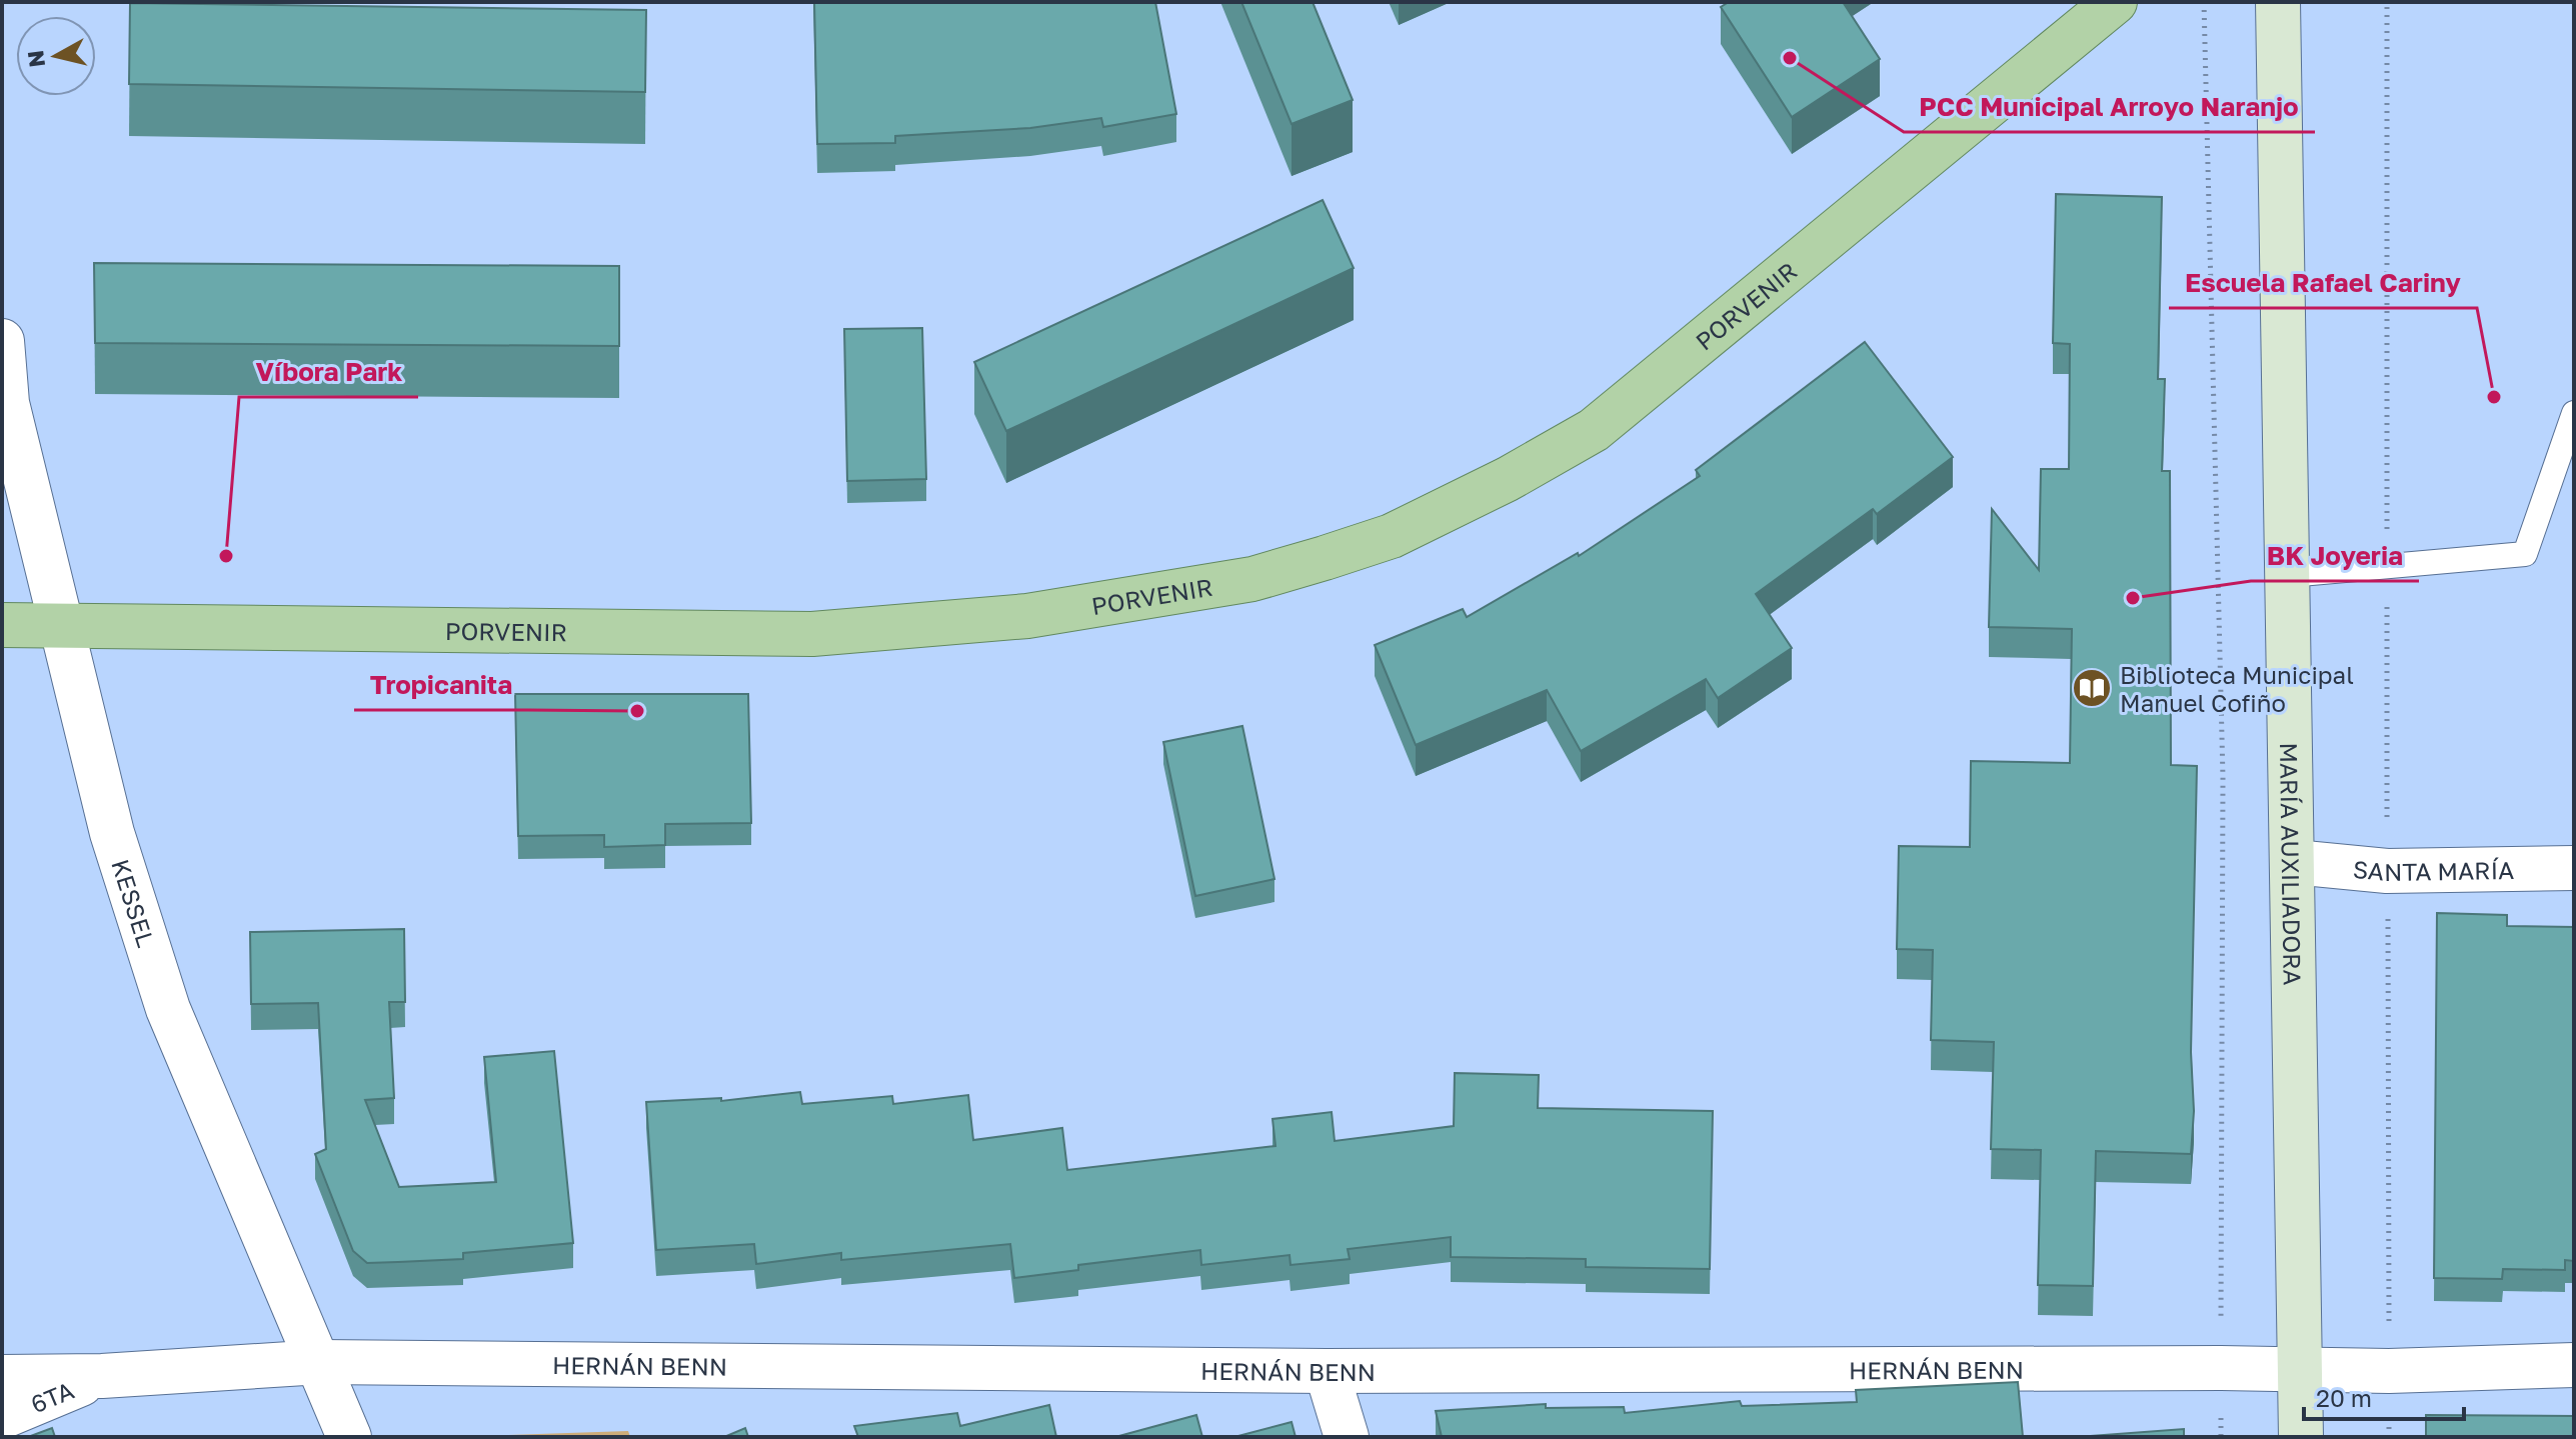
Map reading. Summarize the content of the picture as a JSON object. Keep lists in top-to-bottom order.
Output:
{
  "streets": {
    "main road": ["PORVENIR"],
    "street": [
      "MARÍA AUXILIADORA",
      "SANTA MARÍA",
      "KESSEL",
      "HERNÁN BENN",
      "6TA"
    ]
  },
  "crossings": [
    ["PORVENIR", "KESSEL"],
    ["MARÍA AUXILIADORA", "SANTA MARÍA"],
    ["MARÍA AUXILIADORA", "HERNÁN BENN"],
    ["KESSEL", "HERNÁN BENN"],
    ["HERNÁN BENN", "6TA"]
  ],
  "places": {
    "other": [
      "PCC Municipal Arroyo Naranjo",
      "Escuela Rafael Cariny",
      "Víbora Park",
      "BK Joyeria",
      "Tropicanita"
    ],
    "library": ["Biblioteca Municipal Manuel Cofiño"]
  },
  "scale_bar": "20 m",
  "north": "left"
}
